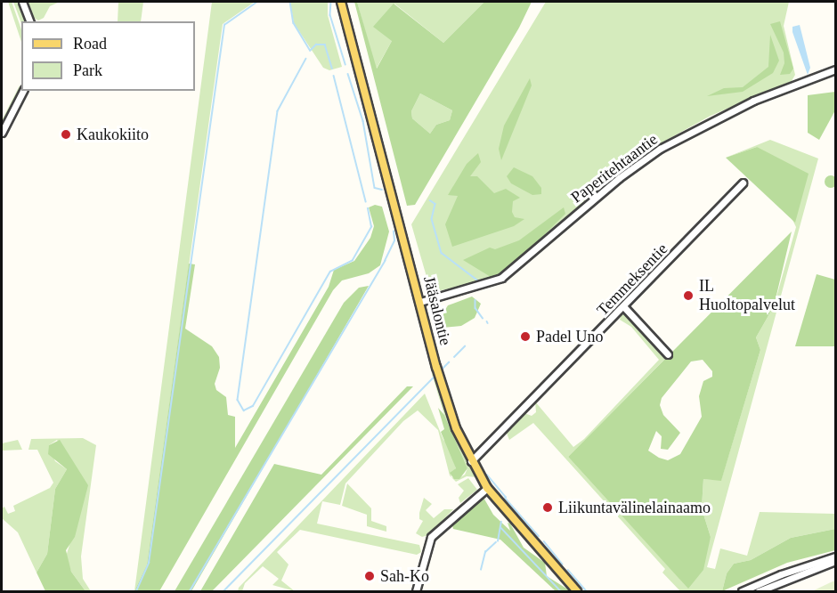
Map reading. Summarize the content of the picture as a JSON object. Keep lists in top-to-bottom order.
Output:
{
  "streets": {
    "main road": ["Jääsalontie"],
    "street": ["Paperitehtaantie", "Temmeksentie"]
  },
  "crossings": [
    ["Paperitehtaantie", "Jääsalontie"],
    ["Temmeksentie", "Jääsalontie"]
  ],
  "places": [
    "Kaukokiito",
    "IL Huoltopalvelut",
    "Padel Uno",
    "Liikuntavälinelainaamo",
    "Sah-Ko"
  ],
  "legend": ["Road", "Park"]
}
